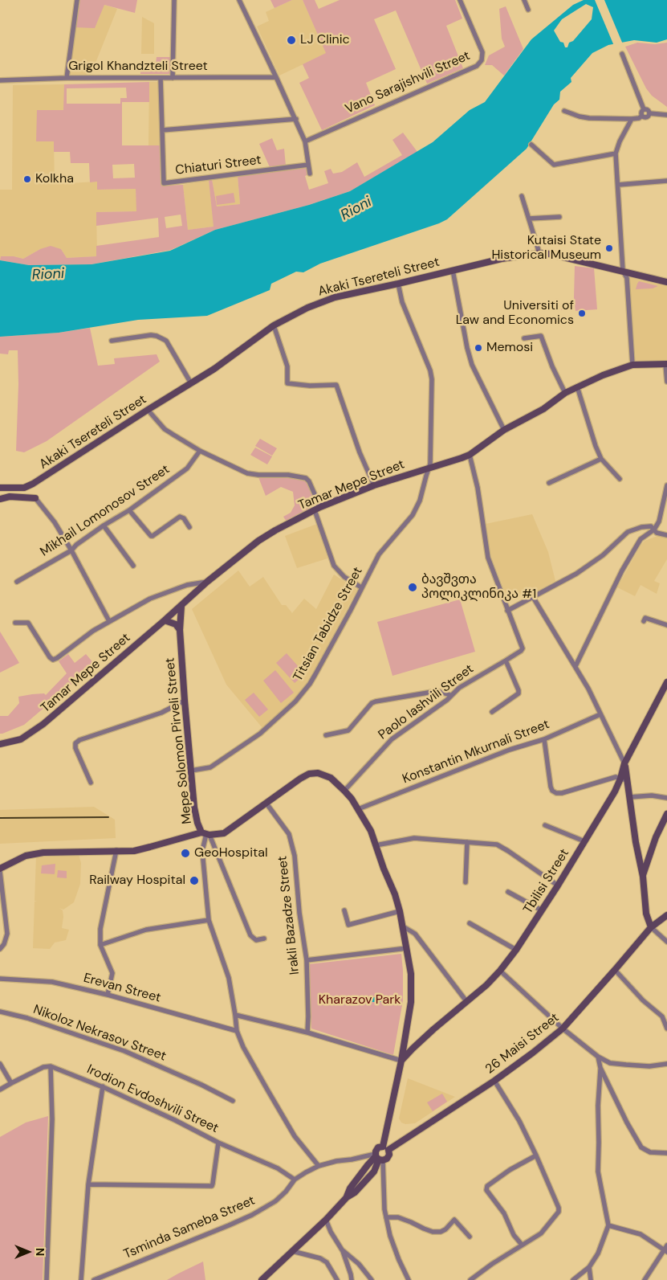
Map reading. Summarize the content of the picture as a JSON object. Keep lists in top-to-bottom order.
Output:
{
  "streets": {
    "main road": [
      "Akaki Tsereteli Street",
      "Tamar Mepe Street",
      "Mepe Solomon Pirveli Street",
      "Tbilisi Street",
      "26 Maisi Street"
    ],
    "street": [
      "Grigol Khandzteli Street",
      "Vano Sarajishvili Street",
      "Chiaturi Street",
      "Mikhail Lomonosov Street",
      "Titsian Tabidze Street",
      "Paolo Iashvili Street",
      "Konstantin Mkurnali Street",
      "Irakli Bazadze Street",
      "Erevan Street",
      "Nikoloz Nekrasov Street",
      "Irodion Evdoshvili Street",
      "Tsminda Sameba Street"
    ]
  },
  "crossings": [
    ["Grigol Khandzteli Street", "Chiaturi Street"],
    ["Akaki Tsereteli Street", "Titsian Tabidze Street"],
    ["Tamar Mepe Street", "Titsian Tabidze Street"],
    ["Tamar Mepe Street", "Paolo Iashvili Street"],
    ["Tamar Mepe Street", "Mepe Solomon Pirveli Street"],
    ["Titsian Tabidze Street", "Mepe Solomon Pirveli Street"],
    ["Paolo Iashvili Street", "Mepe Solomon Pirveli Street"],
    ["Mepe Solomon Pirveli Street", "Konstantin Mkurnali Street"],
    ["Mepe Solomon Pirveli Street", "Tbilisi Street"],
    ["Mepe Solomon Pirveli Street", "Irakli Bazadze Street"],
    ["Mepe Solomon Pirveli Street", "26 Maisi Street"],
    ["26 Maisi Street", "Tsminda Sameba Street"],
    ["Irodion Evdoshvili Street", "Tsminda Sameba Street"]
  ],
  "water": ["Rioni"],
  "parks": ["Kharazov Park"],
  "places": [
    "LJ Clinic",
    "Kolkha",
    "Kutaisi State Historical Museum",
    "Universiti of Law and Economics",
    "Memosi",
    "ბავშვთა პოლიკლინიკა #1",
    "GeoHospital",
    "Railway Hospital"
  ],
  "north": "right"
}
